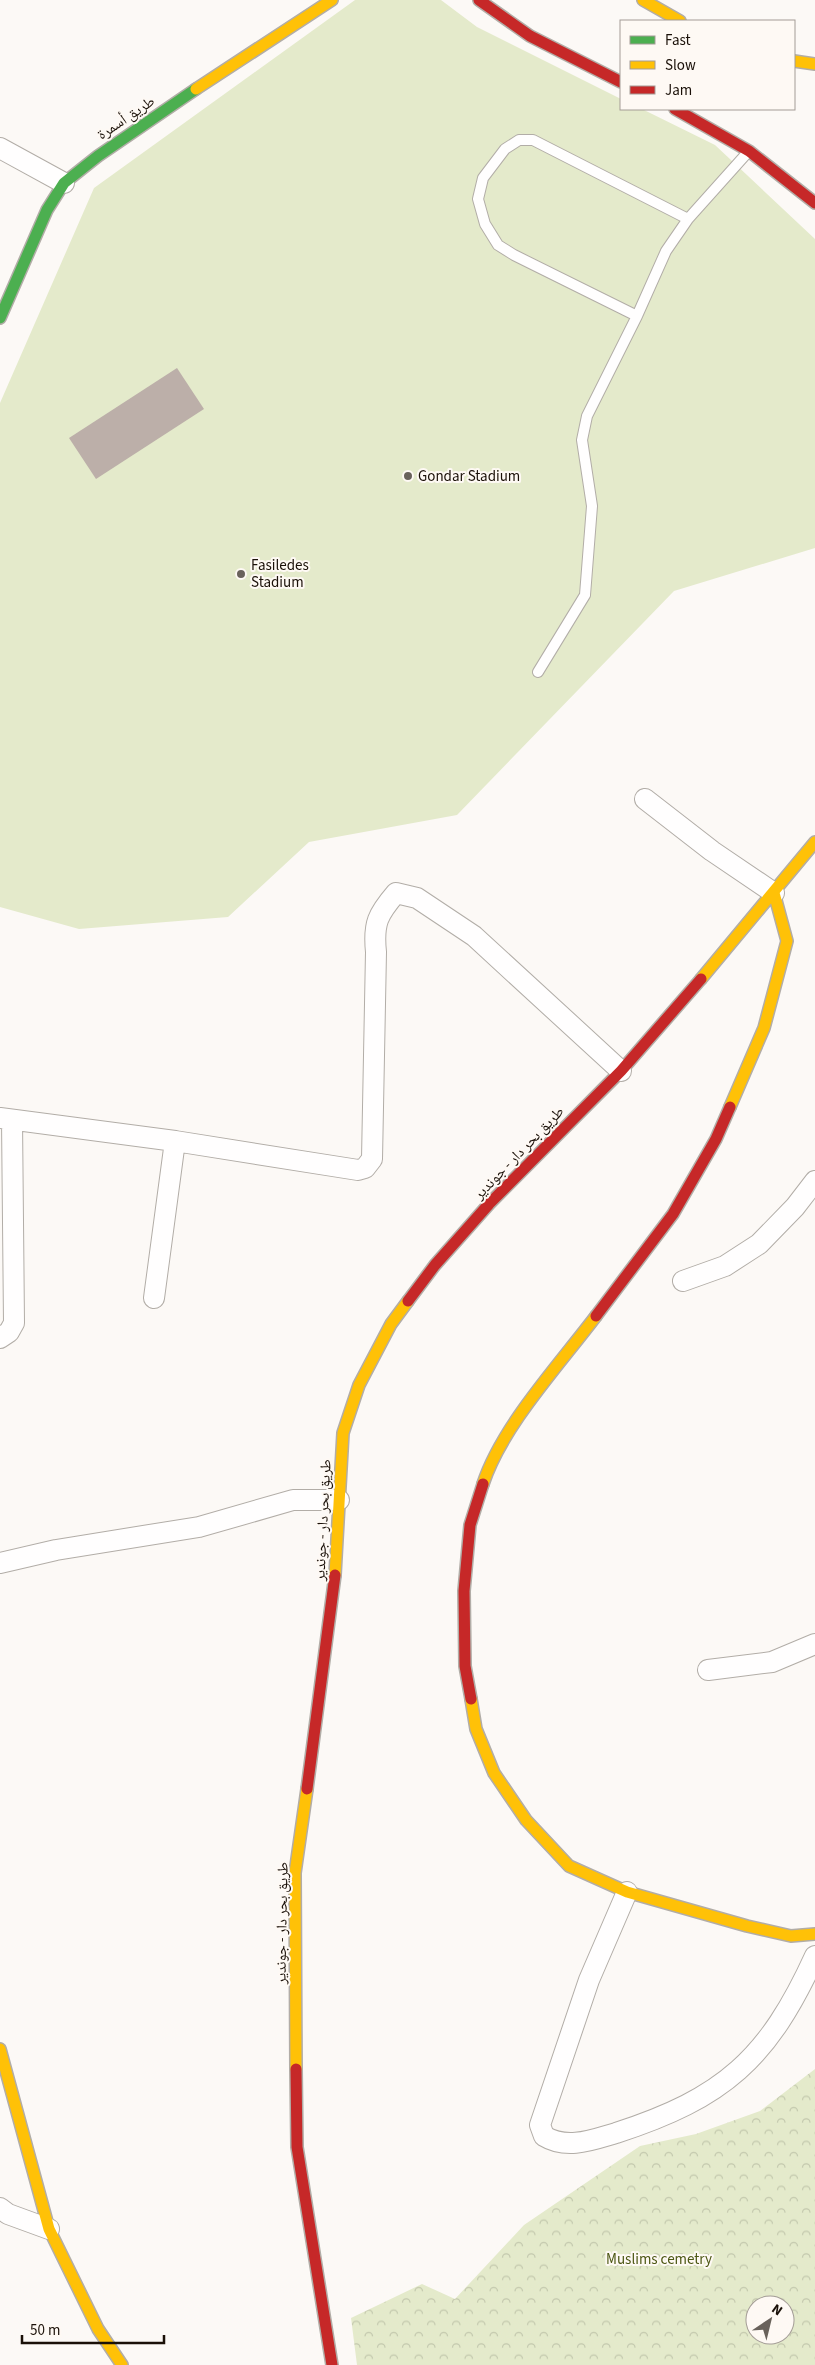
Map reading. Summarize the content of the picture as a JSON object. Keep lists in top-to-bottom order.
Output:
{
  "streets": {
    "main road": ["طريق أسمرة", "طريق بحر دار - جوندير"]
  },
  "parks": ["Muslims cemetry"],
  "places": ["Gondar Stadium", "Fasiledes Stadium"],
  "legend": ["Fast", "Slow", "Jam"],
  "scale_bar": "50 m",
  "north": "top right"
}
